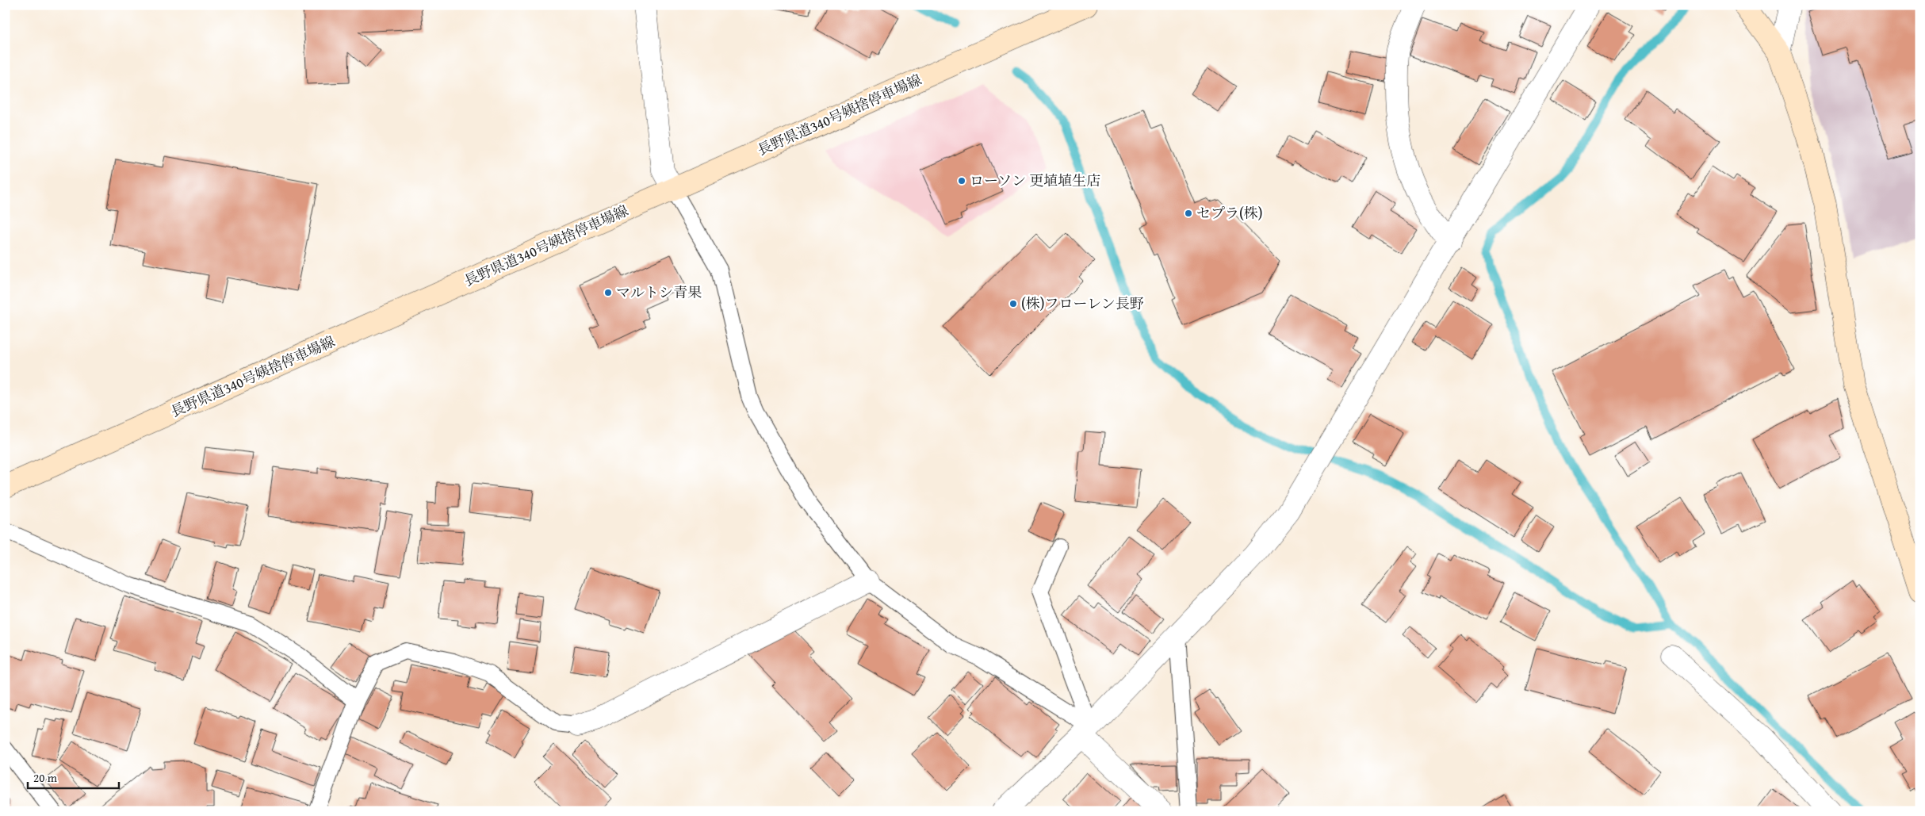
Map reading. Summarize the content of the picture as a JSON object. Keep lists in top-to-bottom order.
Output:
{
  "streets": {
    "main road": ["長野県道340号姨捨停車場線"]
  },
  "places": [
    "ローソン 更埴埴生店",
    "セプラ(株)",
    "マルトシ青果",
    "(株)フローレン長野"
  ],
  "scale_bar": "20 m"
}
